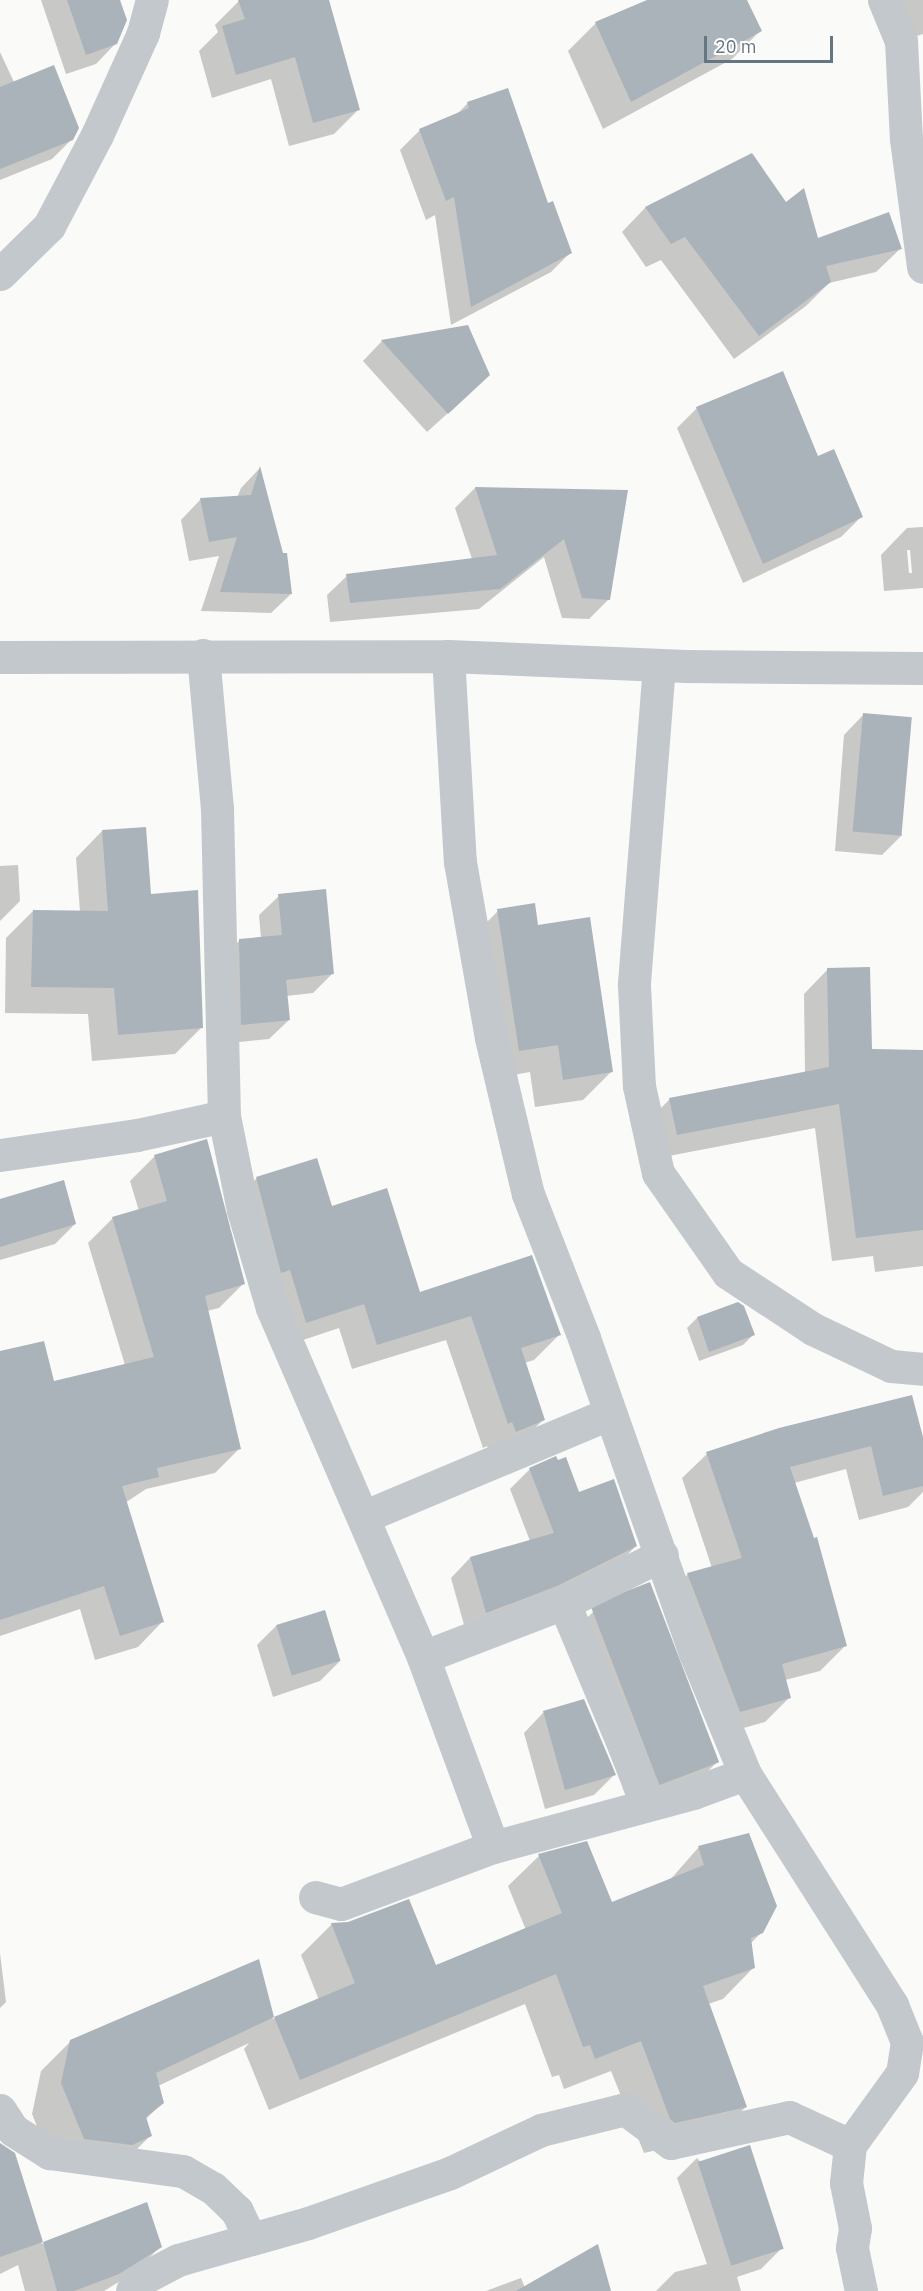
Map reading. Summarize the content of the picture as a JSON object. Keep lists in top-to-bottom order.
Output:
{
  "scale_bar": "20 m"
}
